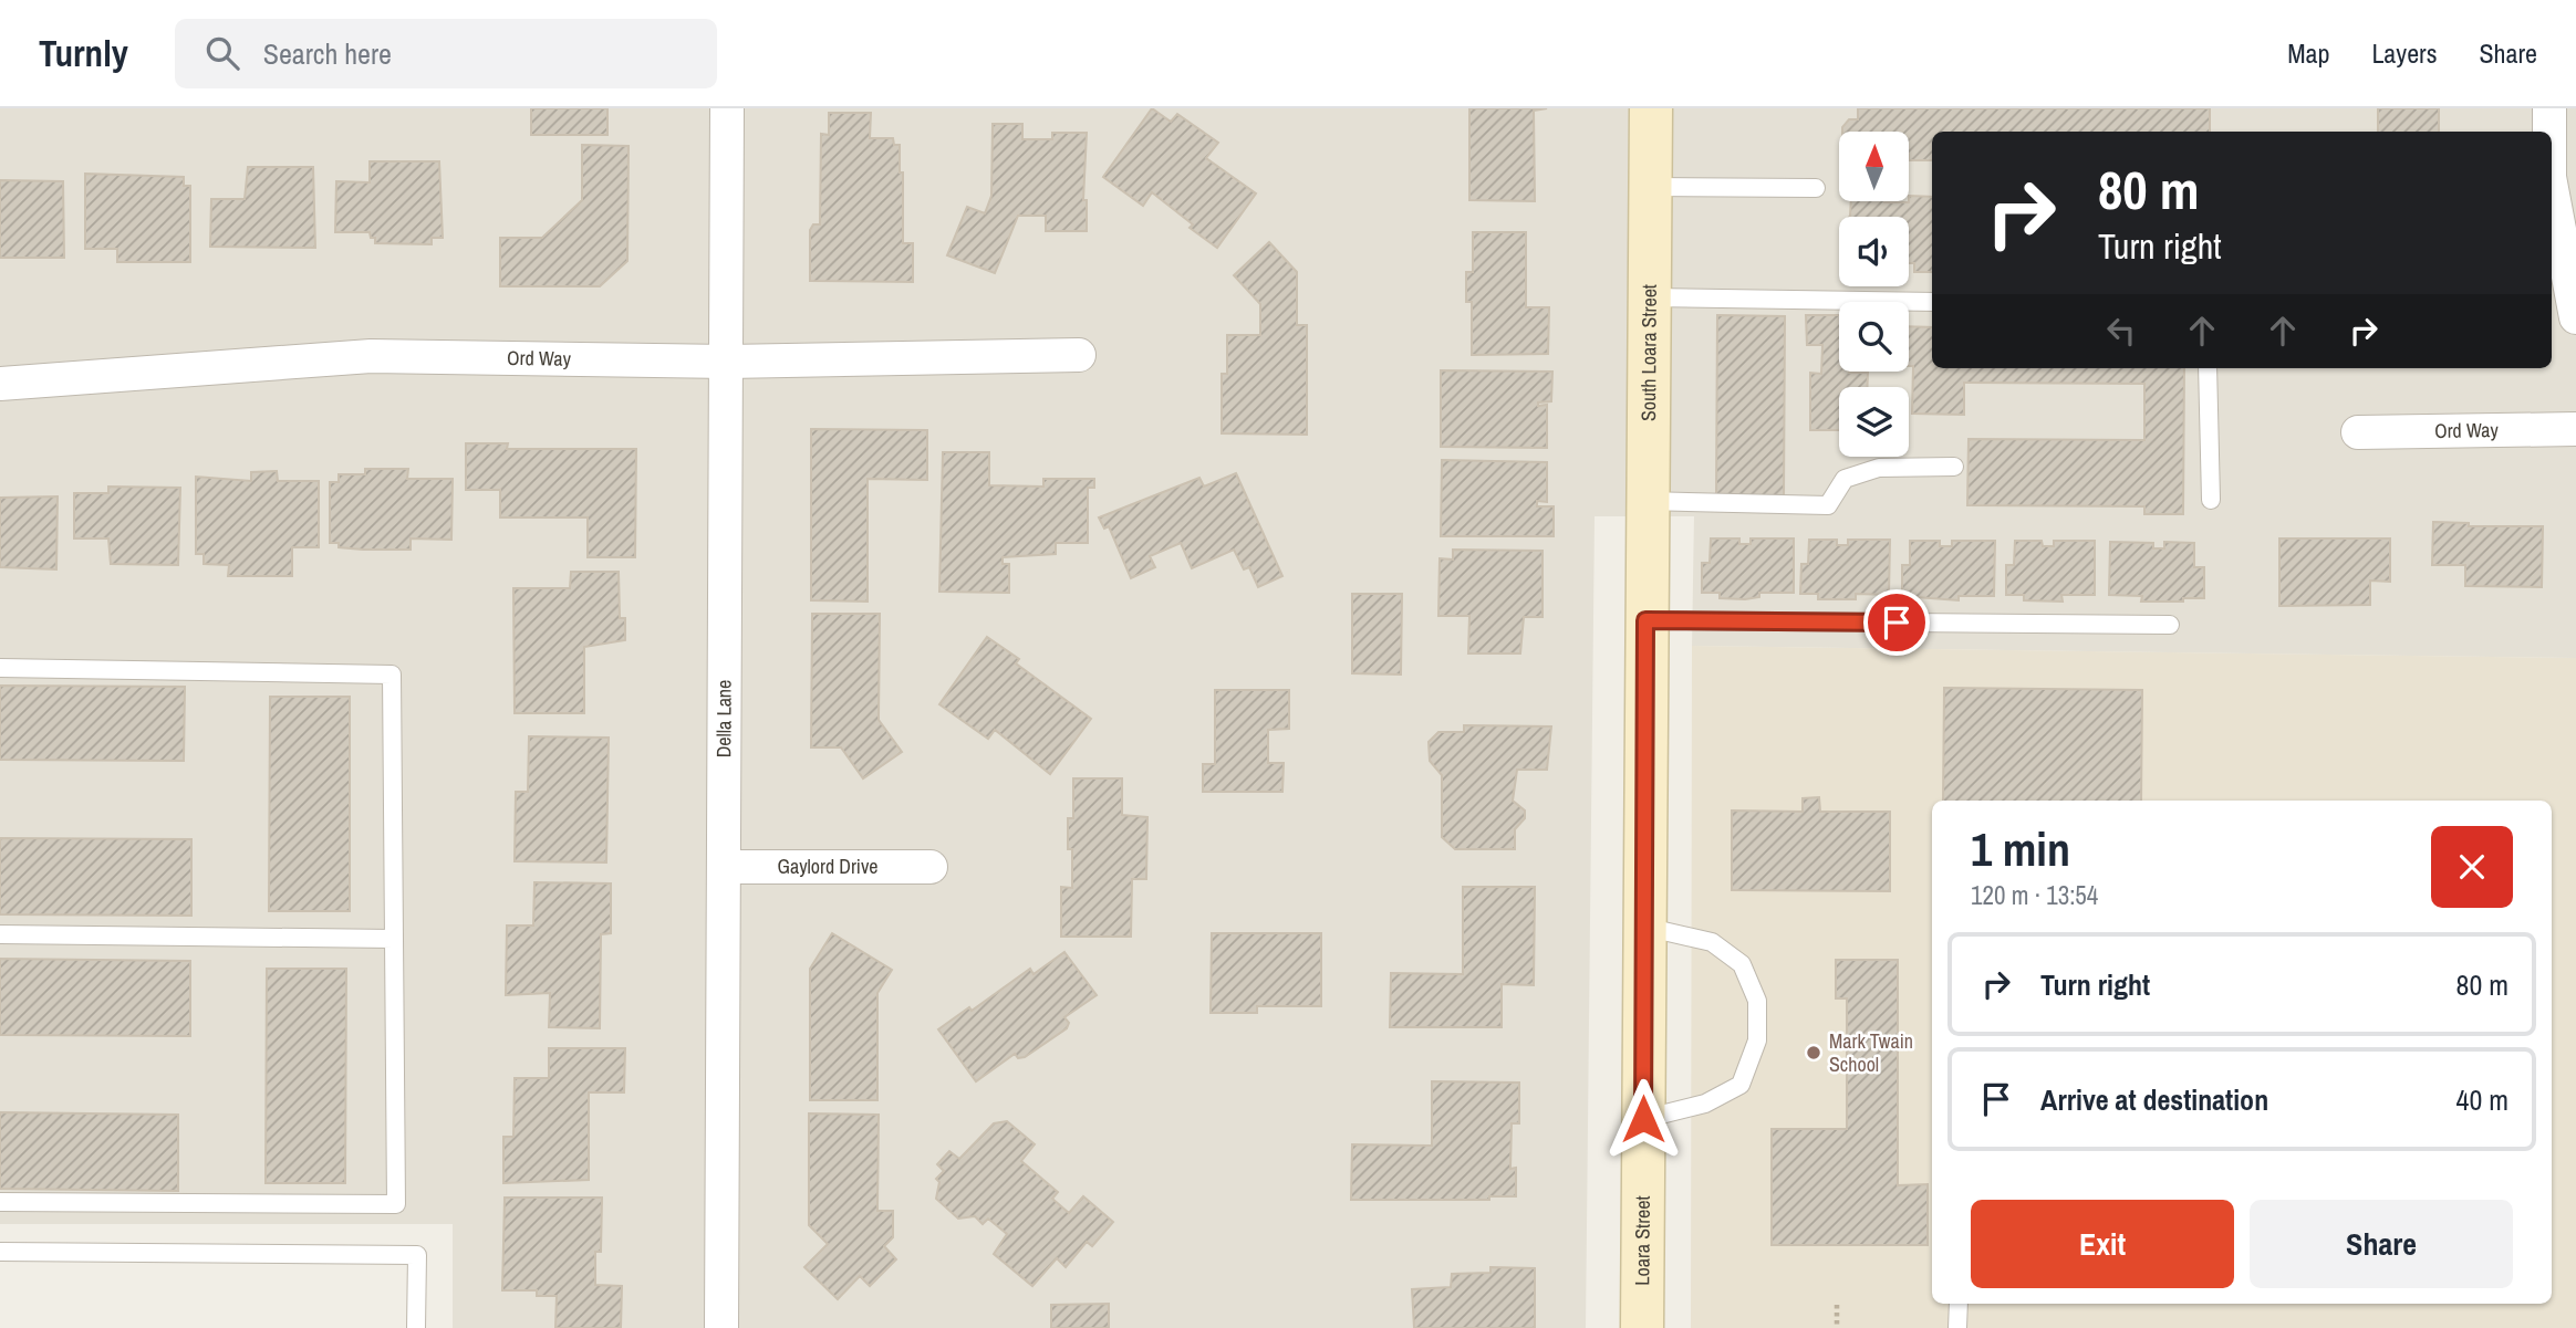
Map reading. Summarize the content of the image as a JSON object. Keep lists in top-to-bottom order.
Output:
{
  "streets": {
    "street": [
      "South Loara Street",
      "Ord Way",
      "Della Lane",
      "Gaylord Drive",
      "Loara Street"
    ]
  },
  "crossings": [
    ["South Loara Street", "Loara Street"],
    ["Ord Way", "Della Lane"],
    ["Della Lane", "Gaylord Drive"]
  ],
  "places": ["Mark Twain School"],
  "north": "top",
  "page": {
    "header": "Turnly",
    "search": "Search here",
    "nav": ["Map", "Layers", "Share"],
    "turn": ["80 m", "Turn right"],
    "heading": ["1 min", "120 m · 13:54"],
    "list": [
      {
        "name": "Turn right",
        "value": "80 m"
      },
      {
        "name": "Arrive at destination",
        "value": "40 m"
      }
    ],
    "buttons": ["Exit", "Share"]
  }
}
